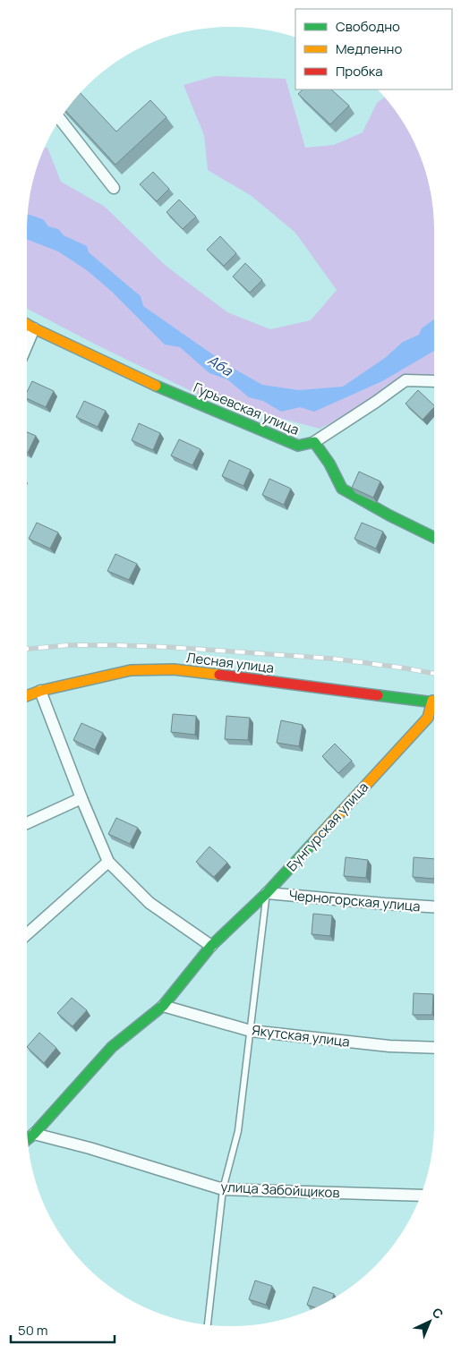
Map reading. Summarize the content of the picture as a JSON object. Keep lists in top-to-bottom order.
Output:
{
  "streets": {
    "street": [
      "Гурьевская улица",
      "Лесная улица",
      "Бунгурская улица",
      "Черногорская улица",
      "Якутская улица",
      "улица Забойщиков"
    ]
  },
  "crossings": [
    ["Бунгурская улица", "Черногорская улица"],
    ["Бунгурская улица", "Якутская улица"],
    ["Бунгурская улица", "улица Забойщиков"]
  ],
  "water": ["Аба"],
  "legend": ["Свободно", "Медленно", "Пробка"],
  "scale_bar": "50 m",
  "north": "top right"
}
